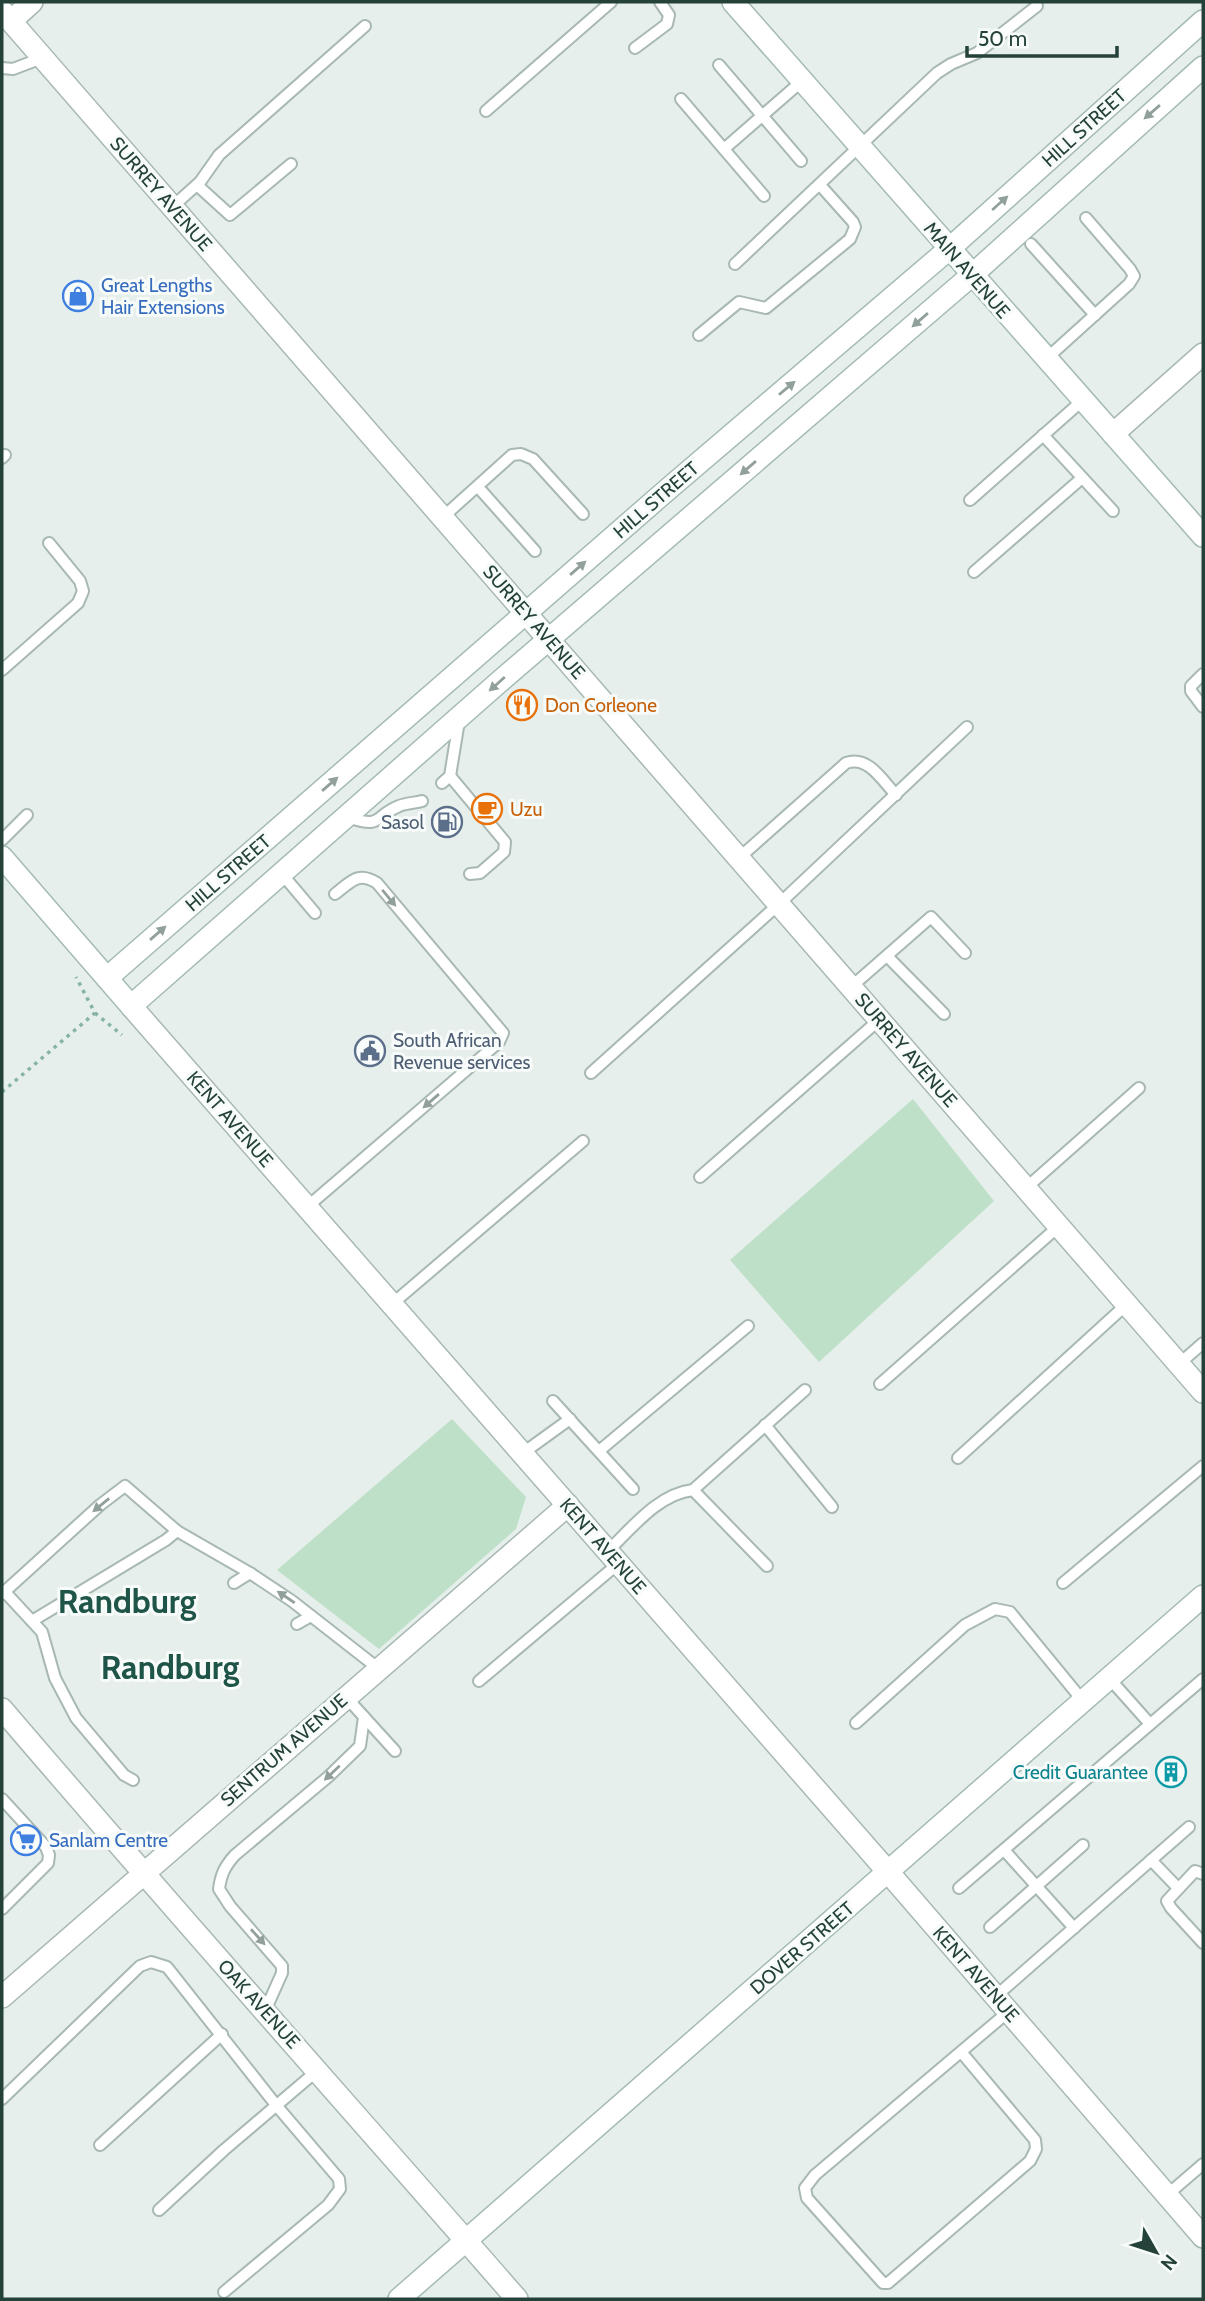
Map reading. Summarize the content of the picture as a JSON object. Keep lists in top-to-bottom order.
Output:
{
  "streets": {
    "street": [
      "HILL STREET",
      "SURREY AVENUE",
      "MAIN AVENUE",
      "KENT AVENUE",
      "SENTRUM AVENUE",
      "DOVER STREET",
      "OAK AVENUE"
    ]
  },
  "crossings": [
    ["HILL STREET", "SURREY AVENUE"],
    ["HILL STREET", "MAIN AVENUE"],
    ["HILL STREET", "KENT AVENUE"],
    ["KENT AVENUE", "SENTRUM AVENUE"],
    ["KENT AVENUE", "DOVER STREET"],
    ["SENTRUM AVENUE", "OAK AVENUE"],
    ["DOVER STREET", "OAK AVENUE"]
  ],
  "districts": ["Randburg", "Randburg"],
  "places": {
    "shop": ["Great Lengths Hair Extensions"],
    "restaurant": ["Don Corleone"],
    "cafe": ["Uzu"],
    "fuel station": ["Sasol"],
    "public building": ["South African Revenue services"],
    "building": ["Credit Guarantee"],
    "supermarket": ["Sanlam Centre"]
  },
  "scale_bar": "50 m",
  "north": "bottom right"
}
